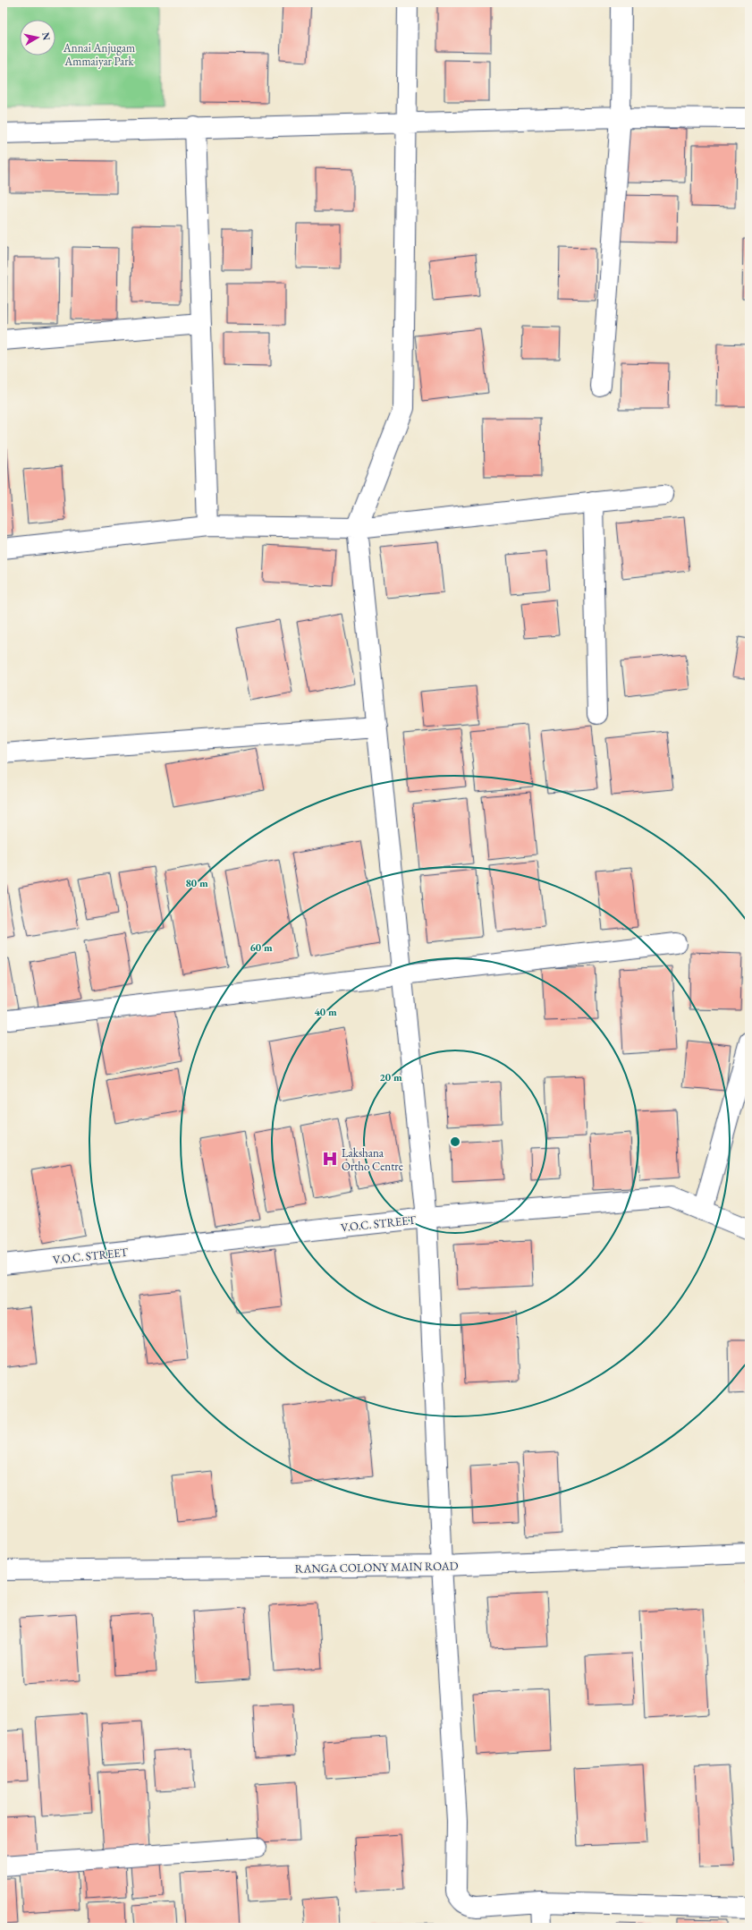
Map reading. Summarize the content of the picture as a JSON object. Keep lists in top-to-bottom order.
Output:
{
  "streets": {
    "street": ["V.O.C. STREET", "RANGA COLONY MAIN ROAD"]
  },
  "parks": ["Annai Anjugam Ammaiyar Park"],
  "places": {
    "hospital": ["Lakshana Ortho Centre"]
  },
  "north": "right",
  "rings": [
    "80 m",
    "60 m",
    "40 m",
    "20 m"
  ]
}
